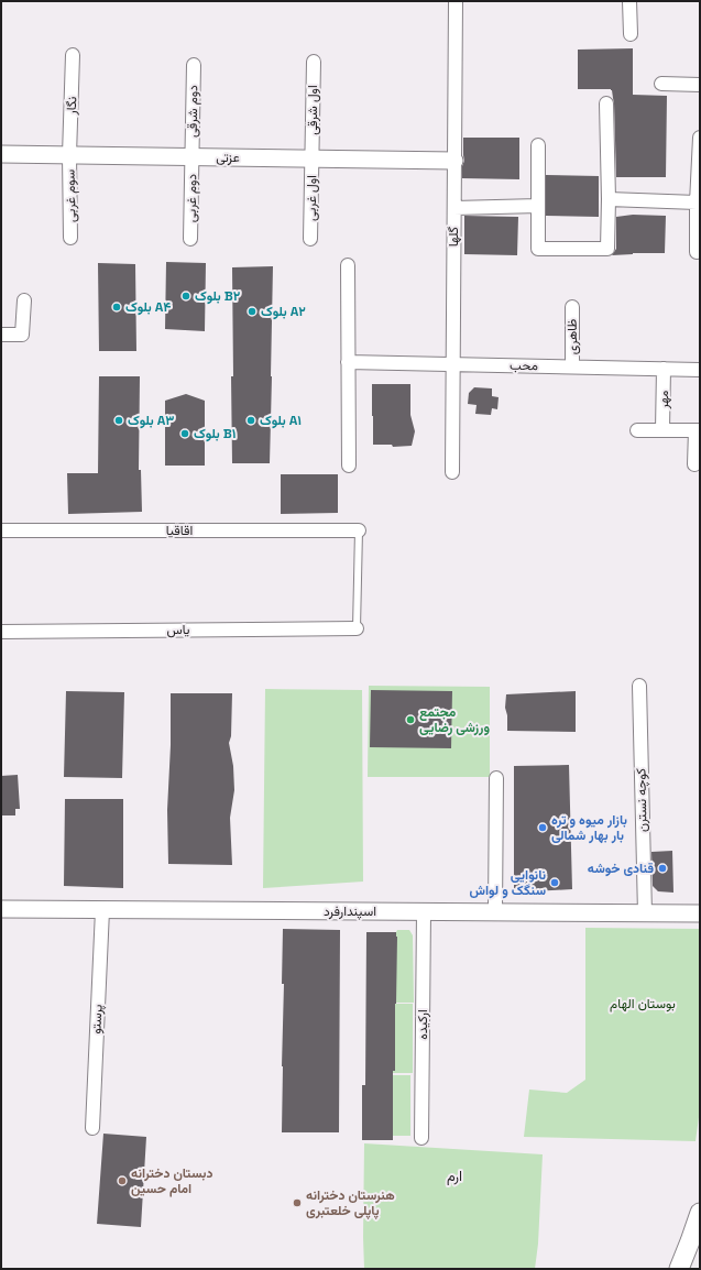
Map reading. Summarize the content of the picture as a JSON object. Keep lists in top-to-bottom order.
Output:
{
  "streets": {
    "street": [
      "نگار",
      "اول شرقی",
      "دوم شرقی",
      "عزتی",
      "سوم غربی",
      "دوم غربی",
      "اول غربی",
      "گلها",
      "ظاهری",
      "محب",
      "مهر",
      "اقاقیا",
      "یاس",
      "کوچه نسترن",
      "اسپندارفرد",
      "پرستو",
      "ارکیده"
    ]
  },
  "crossings": [
    ["نگار", "عزتی"],
    ["نگار", "سوم غربی"],
    ["اول شرقی", "عزتی"],
    ["اول شرقی", "اول غربی"],
    ["دوم شرقی", "عزتی"],
    ["دوم شرقی", "دوم غربی"],
    ["عزتی", "سوم غربی"],
    ["عزتی", "دوم غربی"],
    ["عزتی", "اول غربی"],
    ["عزتی", "گلها"],
    ["گلها", "محب"],
    ["ظاهری", "محب"],
    ["محب", "مهر"],
    ["کوچه نسترن", "اسپندارفرد"],
    ["اسپندارفرد", "پرستو"],
    ["اسپندارفرد", "ارکیده"]
  ],
  "districts": ["ارم"],
  "parks": ["بوستان الهام"],
  "places": [
    "بلوک B۲",
    "بلوک A۴",
    "بلوک A۲",
    "بلوک A۳",
    "بلوک A۱",
    "بلوک B۱",
    "مجتمع ورزشی رضایی",
    "بازار میوه و تره بار بهار شمالی",
    "قنادی خوشه",
    "نانوایی سنگک و لواش",
    "دبستان دخترانه امام حسین",
    "هنرستان دخترانه پاپلی خلعتبری"
  ]
}
